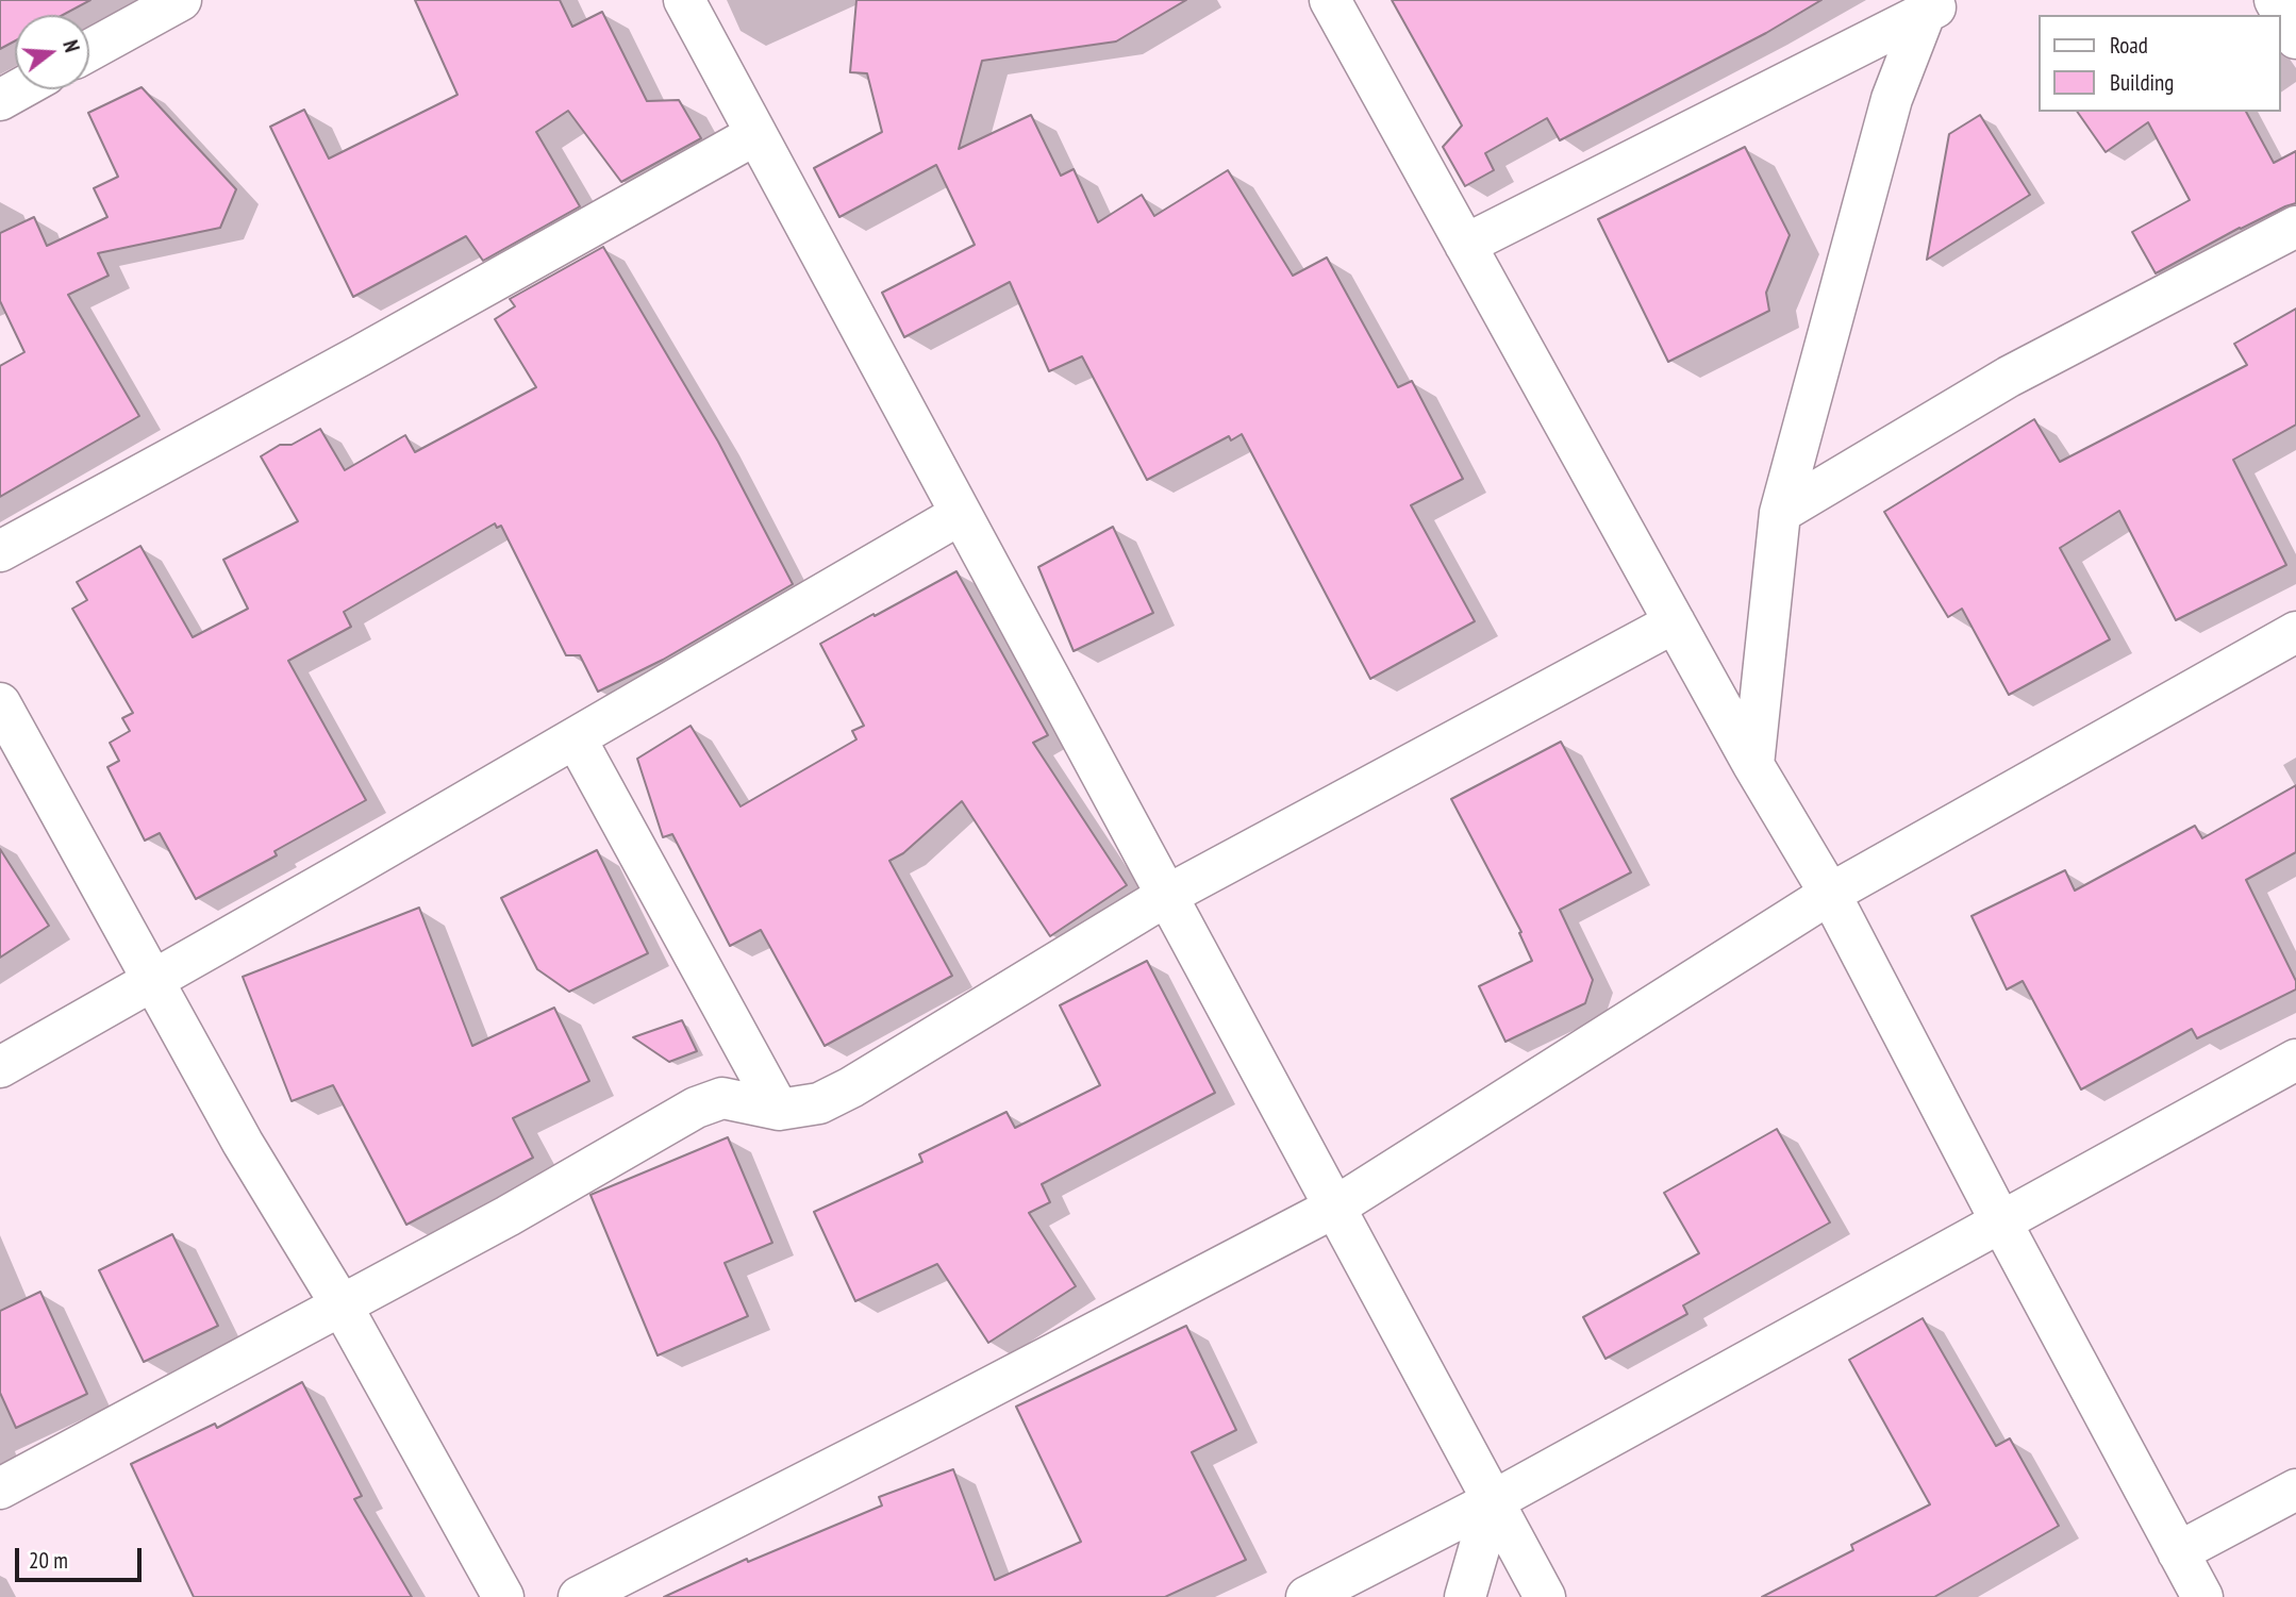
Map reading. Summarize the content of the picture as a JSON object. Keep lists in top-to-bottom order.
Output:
{
  "legend": ["Road", "Building"],
  "scale_bar": "20 m",
  "north": "right"
}
